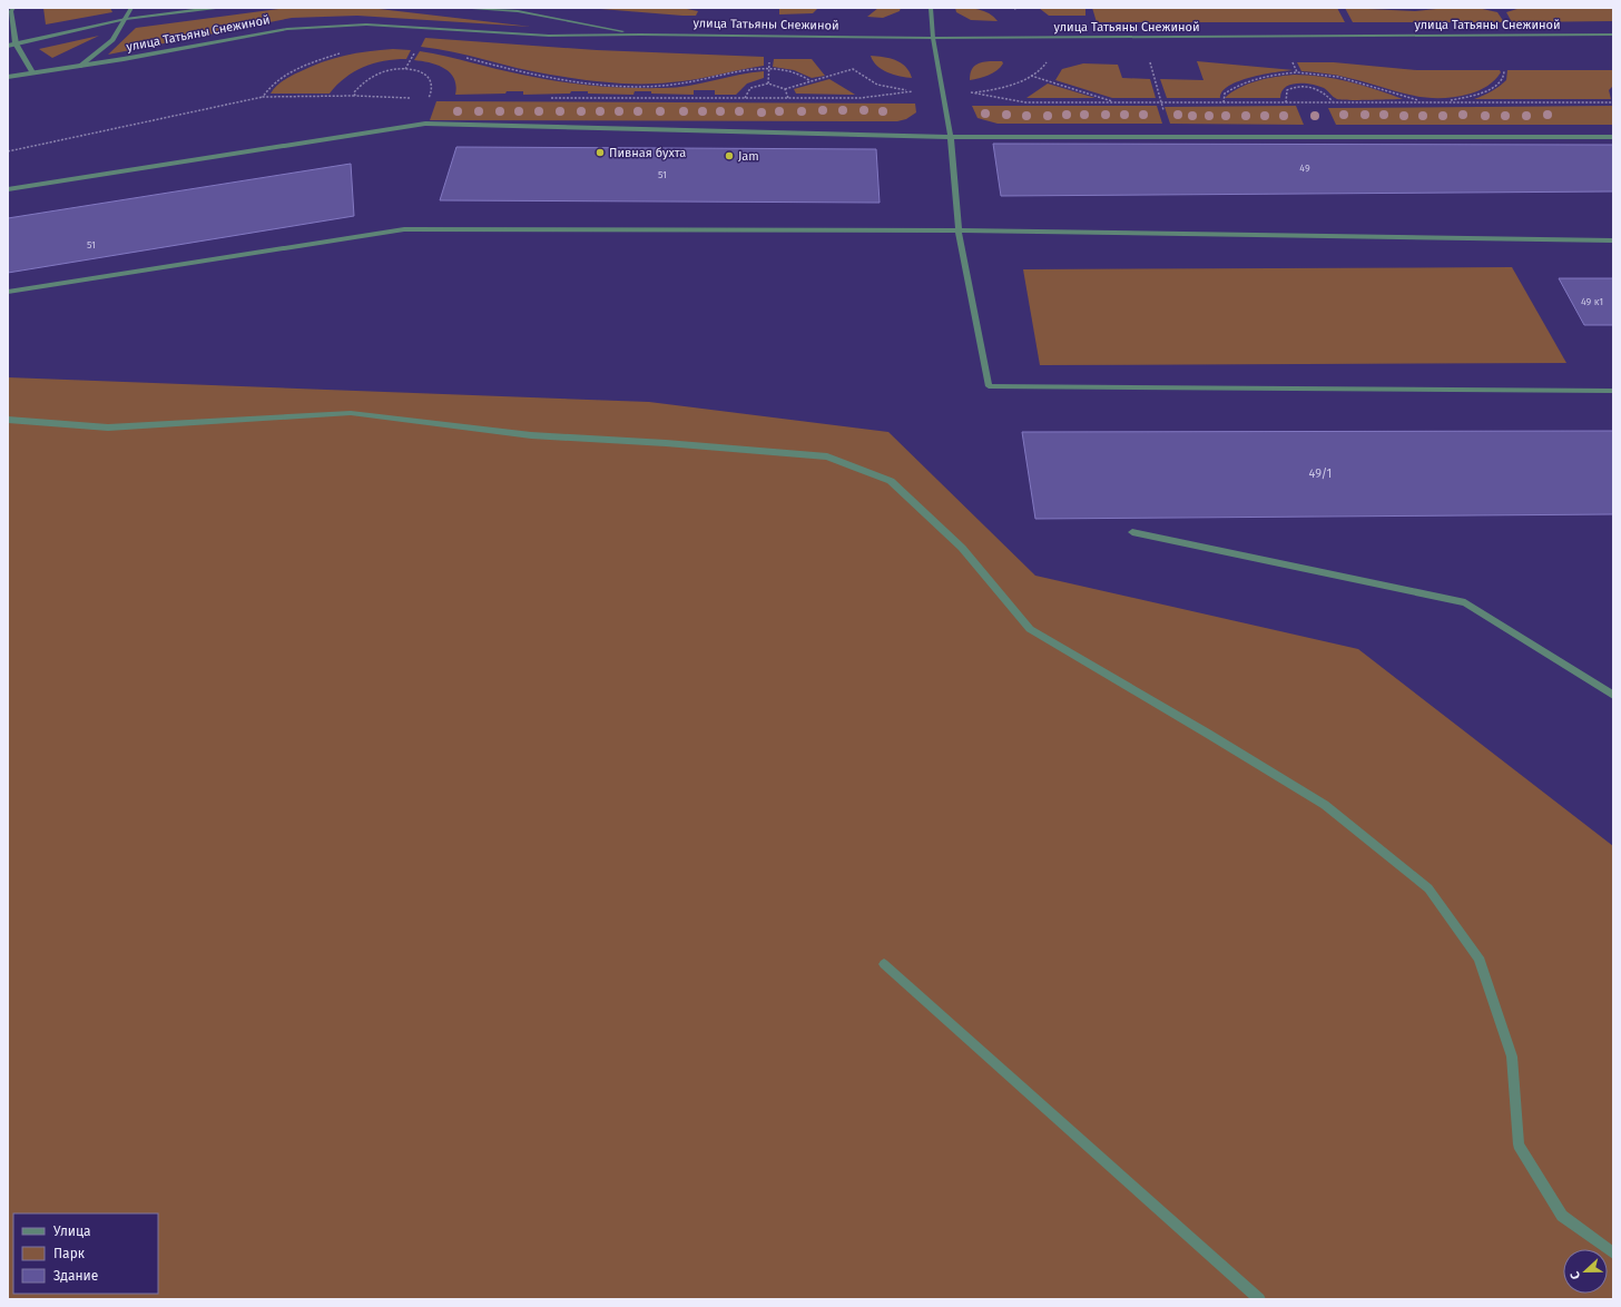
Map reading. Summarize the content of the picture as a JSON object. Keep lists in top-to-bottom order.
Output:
{
  "streets": {
    "street": ["улица Татьяны Снежиной"]
  },
  "places": ["Пивная бухта", "Jam"],
  "house_numbers": [
    "49",
    "51",
    "51",
    "49 к1",
    "49/1"
  ],
  "legend": ["Улица", "Парк", "Здание"],
  "north": "left"
}
